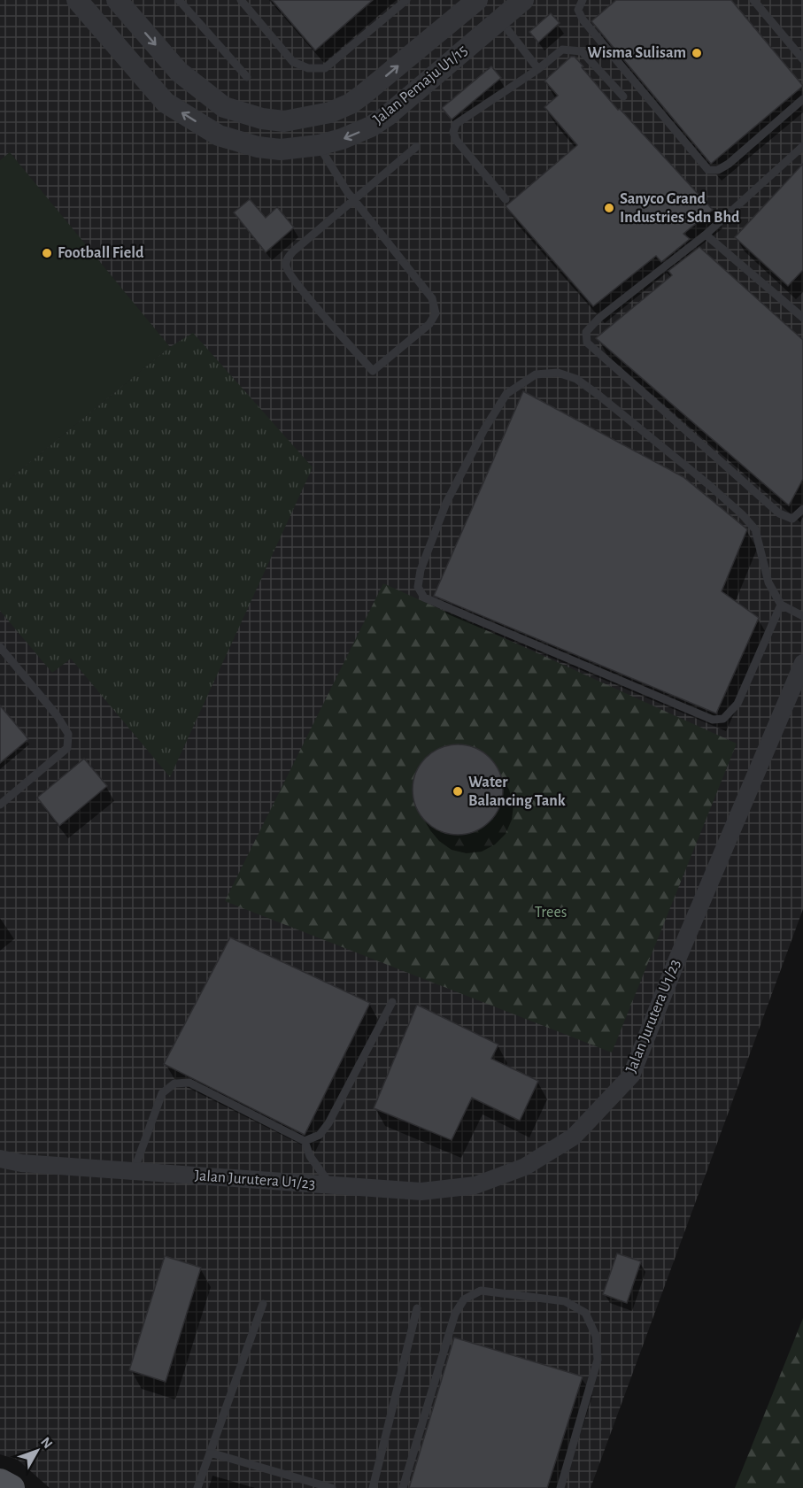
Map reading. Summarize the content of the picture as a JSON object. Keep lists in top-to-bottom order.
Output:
{
  "streets": {
    "street": ["Jalan Pemaju U1/15", "Jalan Jurutera U1/23"]
  },
  "parks": ["Trees"],
  "places": [
    "Wisma Sulisam",
    "Sanyco Grand Industries Sdn Bhd",
    "Football Field",
    "Water Balancing Tank"
  ],
  "north": "top right"
}
